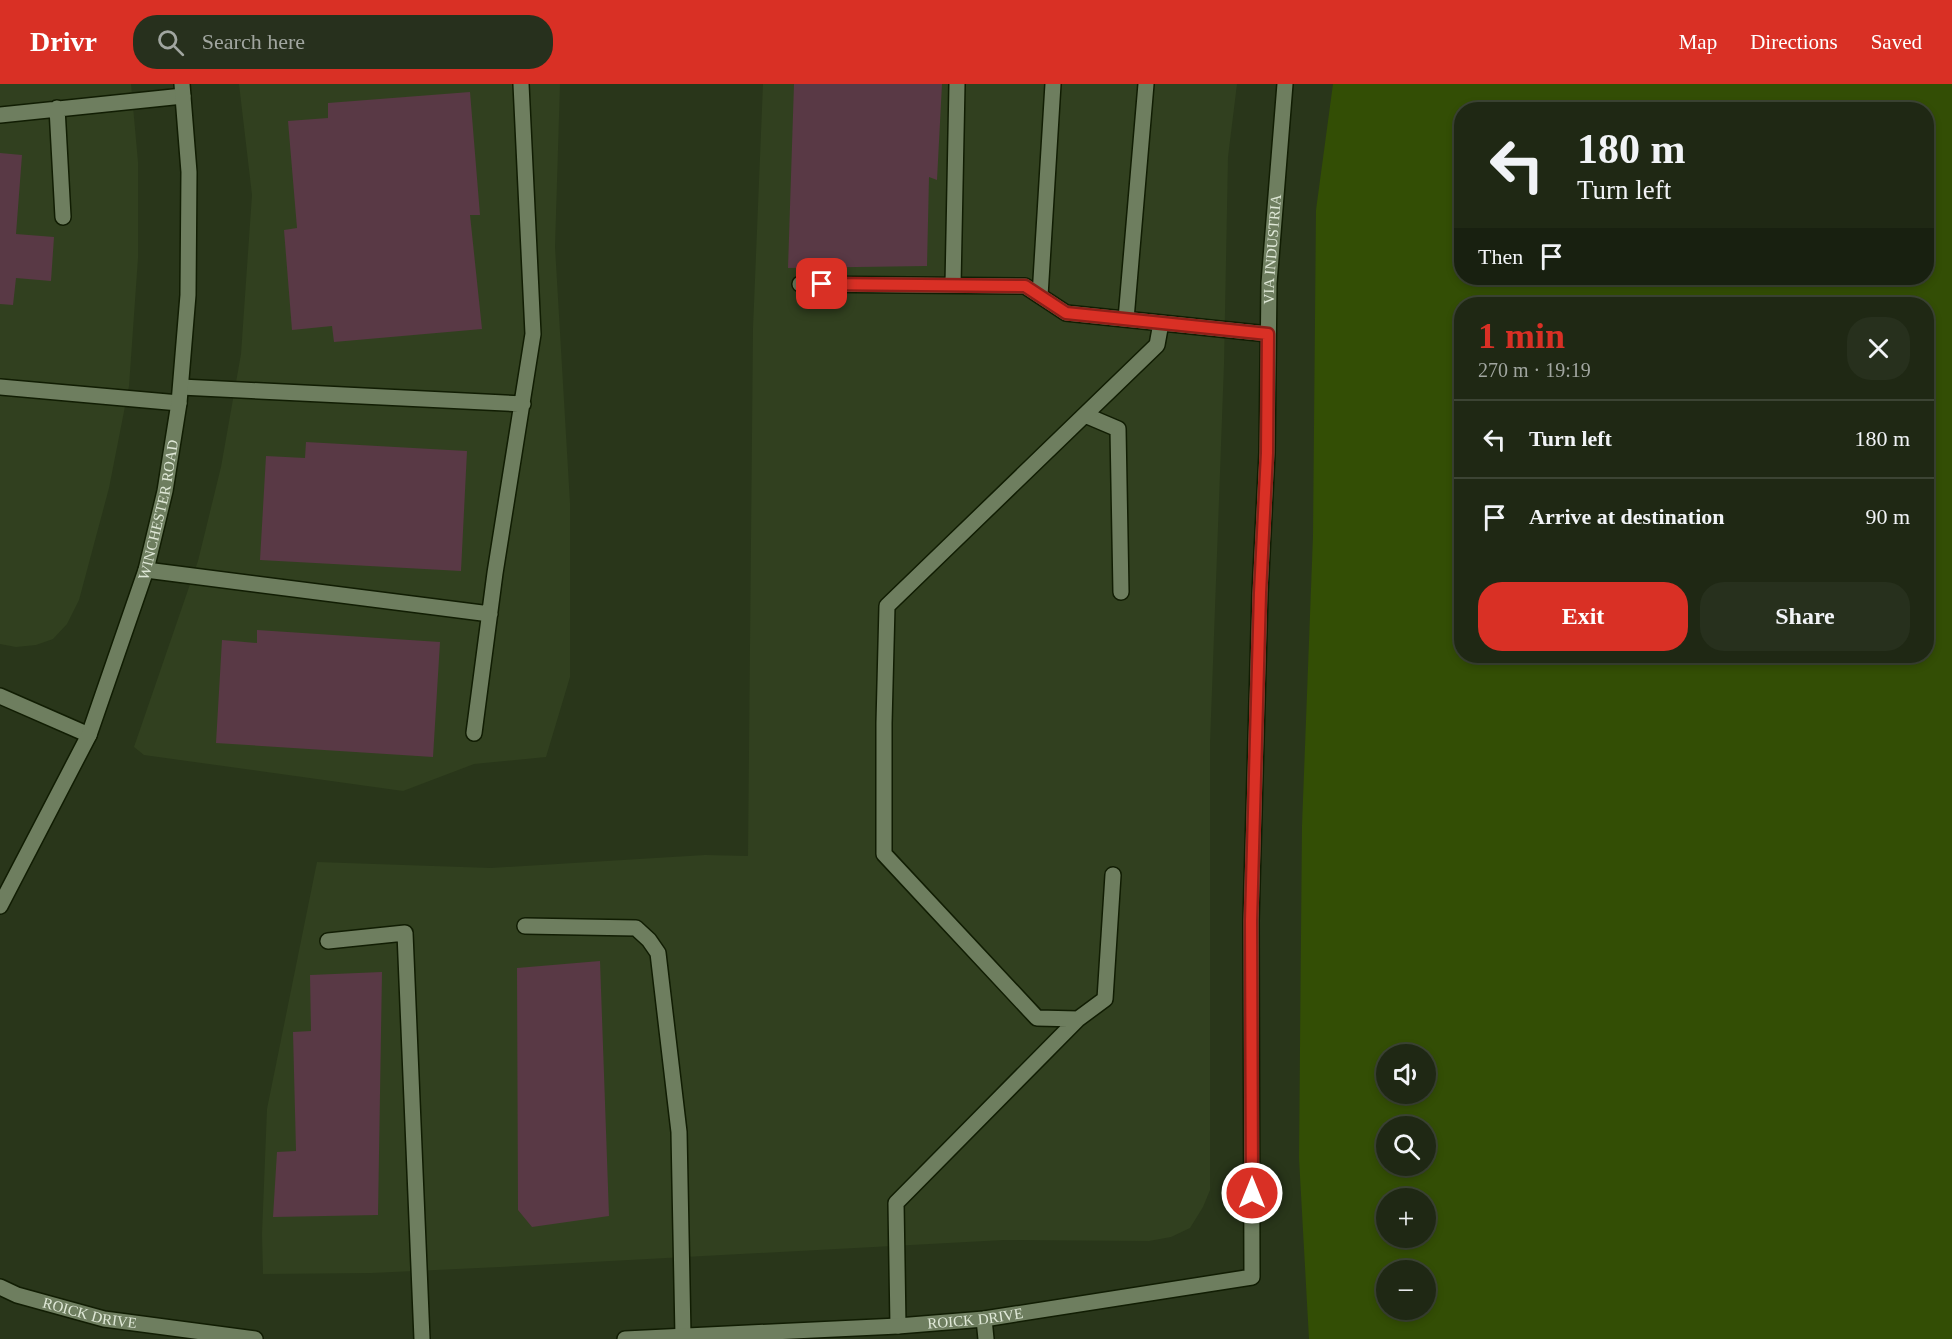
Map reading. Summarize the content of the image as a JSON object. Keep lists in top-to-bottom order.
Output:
{
  "streets": {
    "street": ["VIA INDUSTRIA", "WINCHESTER ROAD", "ROICK DRIVE"]
  },
  "crossings": [
    ["VIA INDUSTRIA", "ROICK DRIVE"]
  ],
  "page": {
    "header": "Drivr",
    "search": "Search here",
    "nav": ["Map", "Directions", "Saved"],
    "turn": ["180 m", "Turn left"],
    "then": "Then",
    "heading": ["1 min", "270 m · 19:19"],
    "list": [
      {
        "name": "Turn left",
        "value": "180 m"
      },
      {
        "name": "Arrive at destination",
        "value": "90 m"
      }
    ],
    "buttons": ["Exit", "Share"],
    "map_buttons": ["+", "−"]
  }
}
